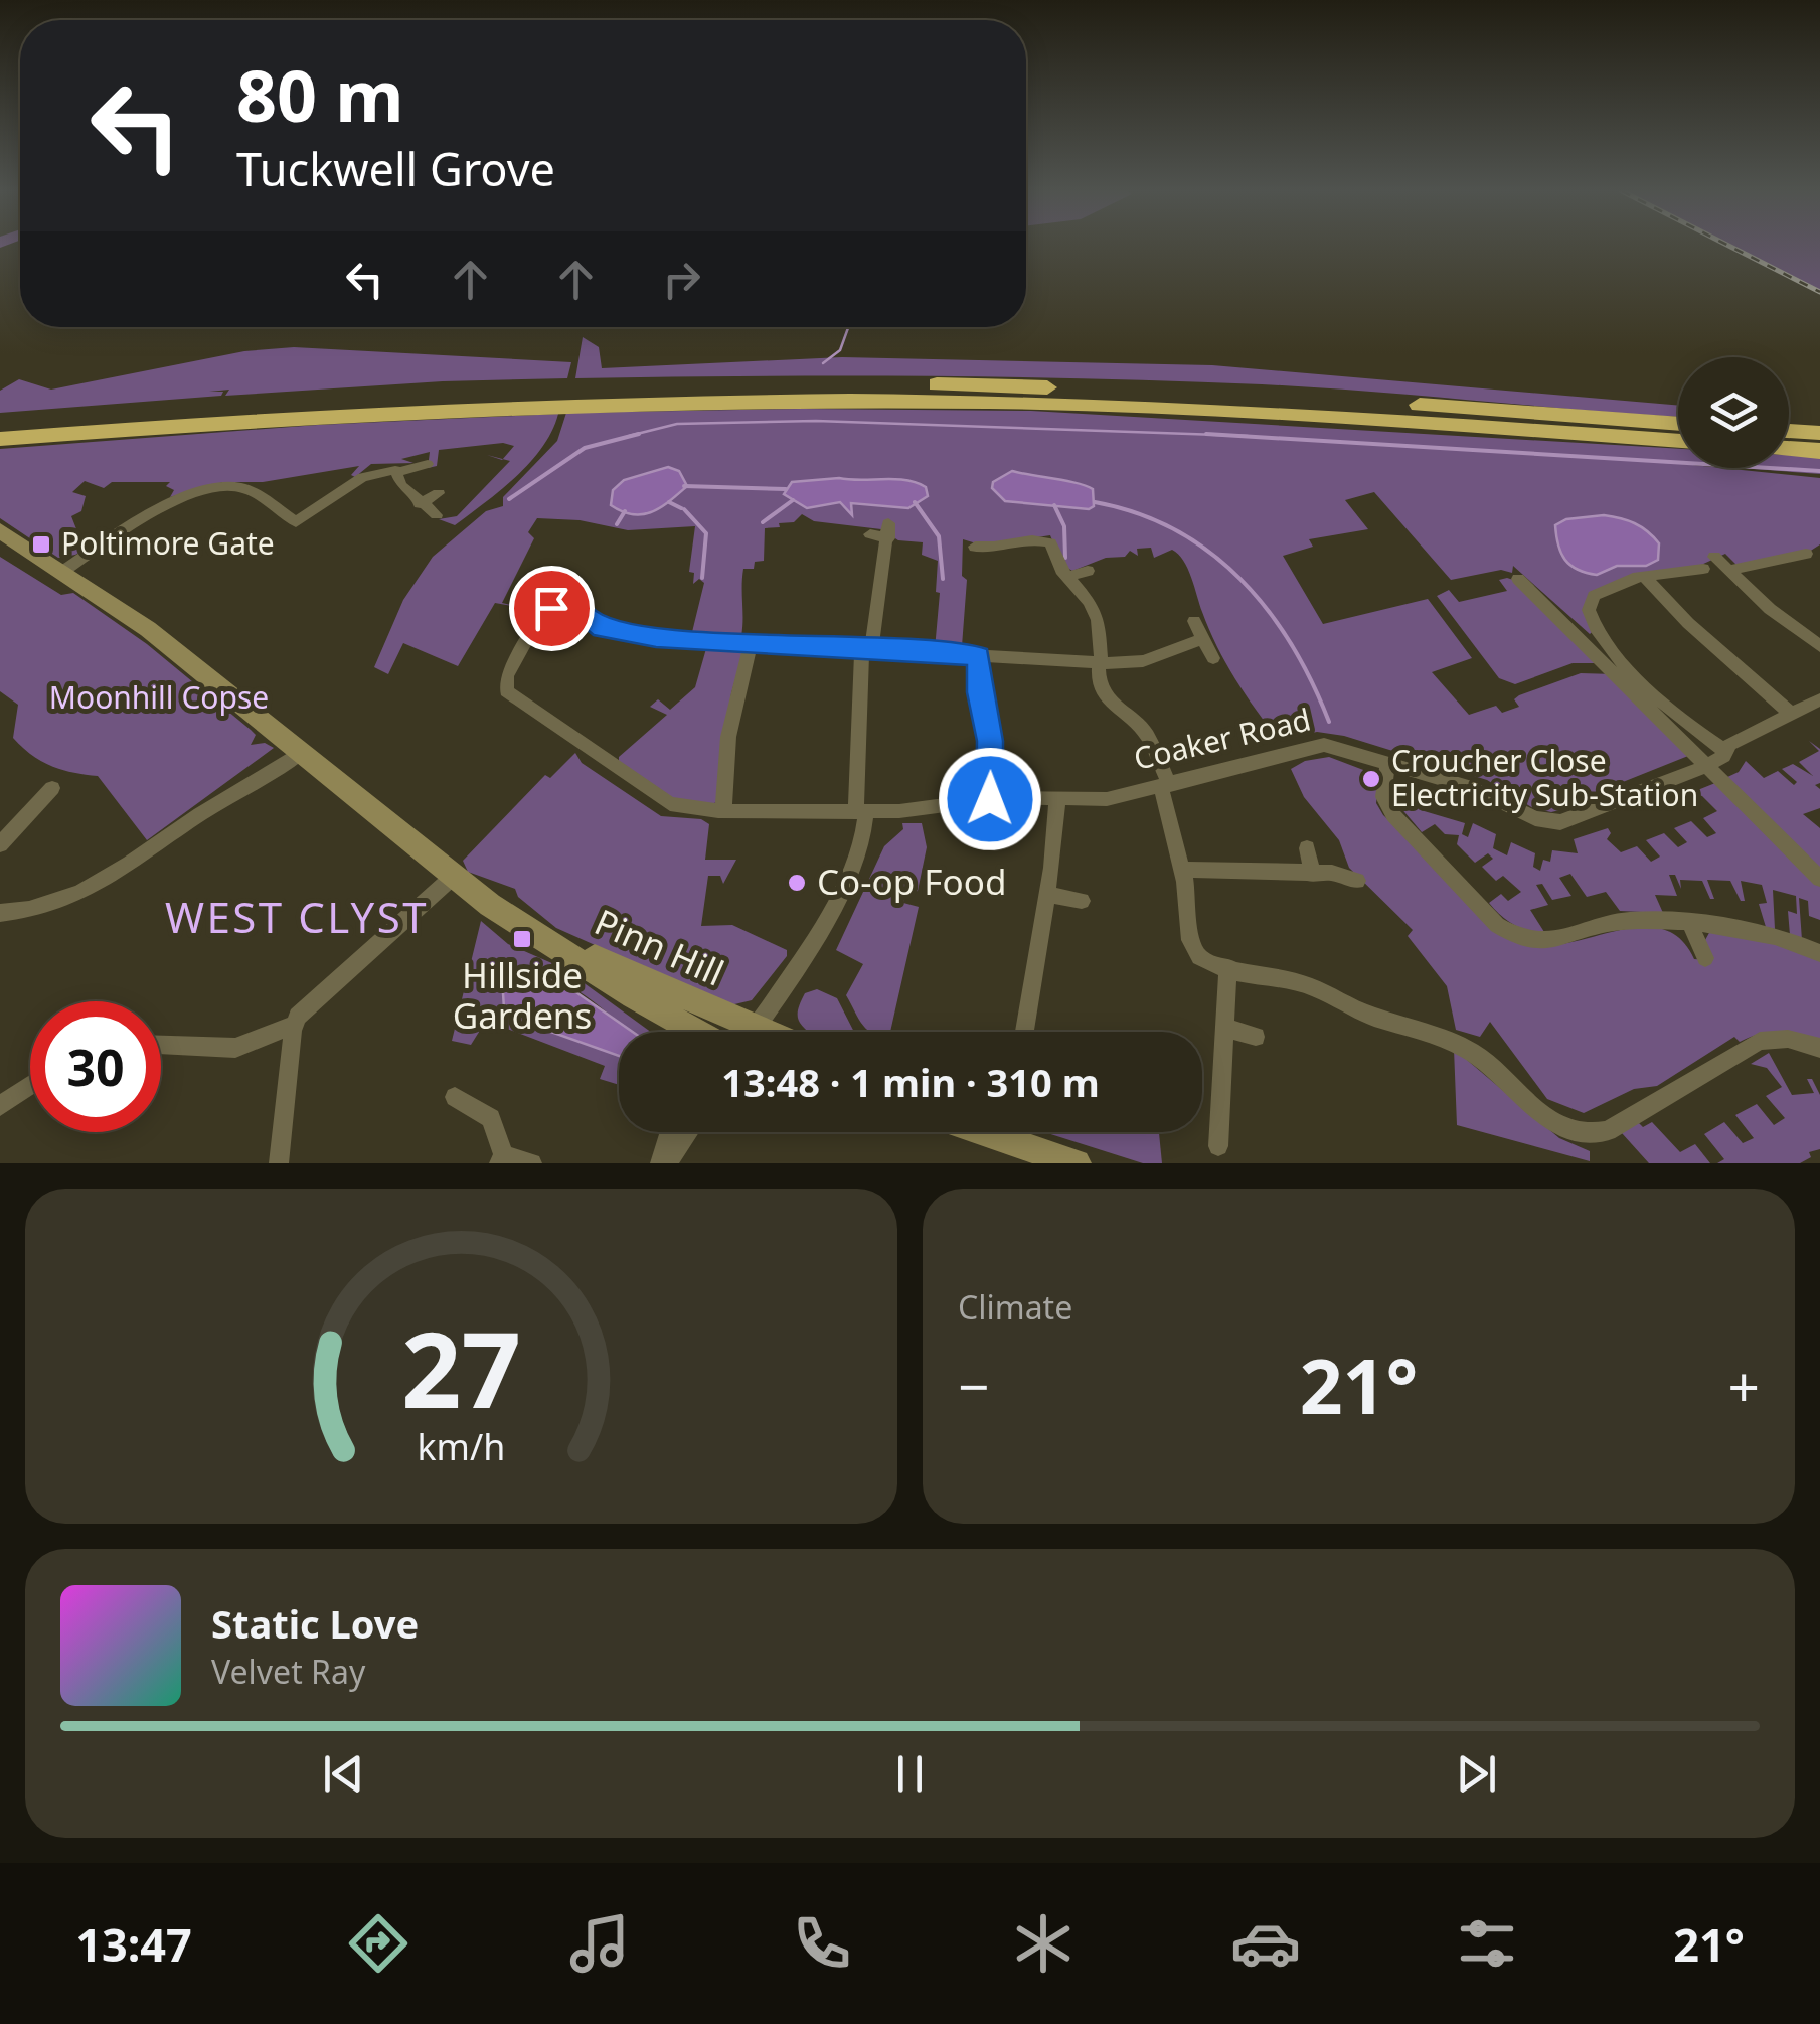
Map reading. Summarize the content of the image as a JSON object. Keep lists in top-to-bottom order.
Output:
{
  "streets": {
    "main road": ["Pinn Hill"],
    "street": ["Coaker Road"]
  },
  "districts": ["WEST CLYST"],
  "parks": ["Moonhill Copse"],
  "places": {
    "transit": ["Poltimore Gate", "Hillside Gardens"],
    "other": ["Croucher Close Electricity Sub-Station", "Co-op Food"]
  },
  "page": {
    "turn": ["80 m", "Tuckwell Grove"],
    "limit": "30",
    "trip": "13:48 · 1 min · 310 m",
    "tile": "Climate",
    "heat": ["−", "21°", "+"],
    "song": ["Static Love", "Velvet Ray"],
    "tabs": ["13:47", "21°"],
    "gauge": ["27", "km/h"]
  }
}
